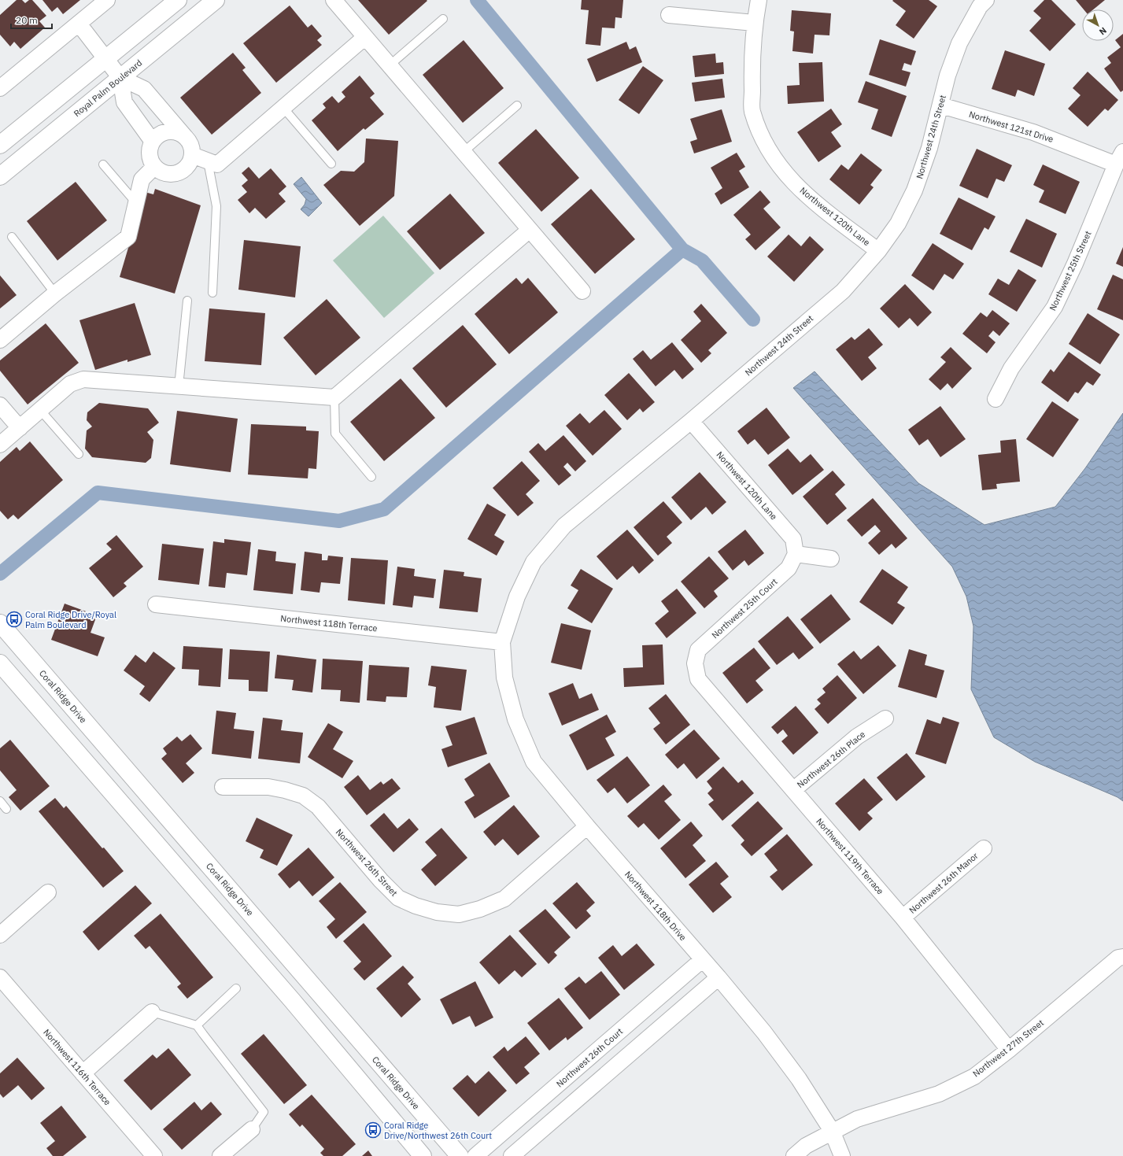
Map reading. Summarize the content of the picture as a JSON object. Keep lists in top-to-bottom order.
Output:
{
  "streets": {
    "main road": ["Royal Palm Boulevard", "Coral Ridge Drive"],
    "street": [
      "Northwest 121st Drive",
      "Northwest 24th Street",
      "Northwest 120th Lane",
      "Northwest 25th Street",
      "Northwest 25th Court",
      "Northwest 118th Terrace",
      "Northwest 26th Place",
      "Northwest 119th Terrace",
      "Northwest 26th Street",
      "Northwest 26th Manor",
      "Northwest 118th Drive",
      "Northwest 27th Street",
      "Northwest 26th Court",
      "Northwest 116th Terrace"
    ]
  },
  "crossings": [
    ["Northwest 121st Drive", "Northwest 24th Street"],
    ["Northwest 121st Drive", "Northwest 25th Street"],
    ["Northwest 24th Street", "Northwest 120th Lane"],
    ["Northwest 24th Street", "Northwest 118th Terrace"],
    ["Northwest 24th Street", "Northwest 118th Drive"],
    ["Northwest 120th Lane", "Northwest 25th Court"],
    ["Northwest 25th Court", "Northwest 119th Terrace"],
    ["Northwest 118th Terrace", "Northwest 118th Drive"],
    ["Northwest 26th Place", "Northwest 119th Terrace"],
    ["Northwest 119th Terrace", "Northwest 26th Manor"],
    ["Northwest 119th Terrace", "Northwest 27th Street"],
    ["Northwest 26th Street", "Northwest 118th Drive"],
    ["Northwest 118th Drive", "Northwest 27th Street"],
    ["Northwest 118th Drive", "Northwest 26th Court"]
  ],
  "places": {
    "bus stop": ["Coral Ridge Drive/Royal Palm Boulevard", "Coral Ridge Drive/Northwest 26th Court"]
  },
  "scale_bar": "20 m",
  "north": "bottom right"
}
